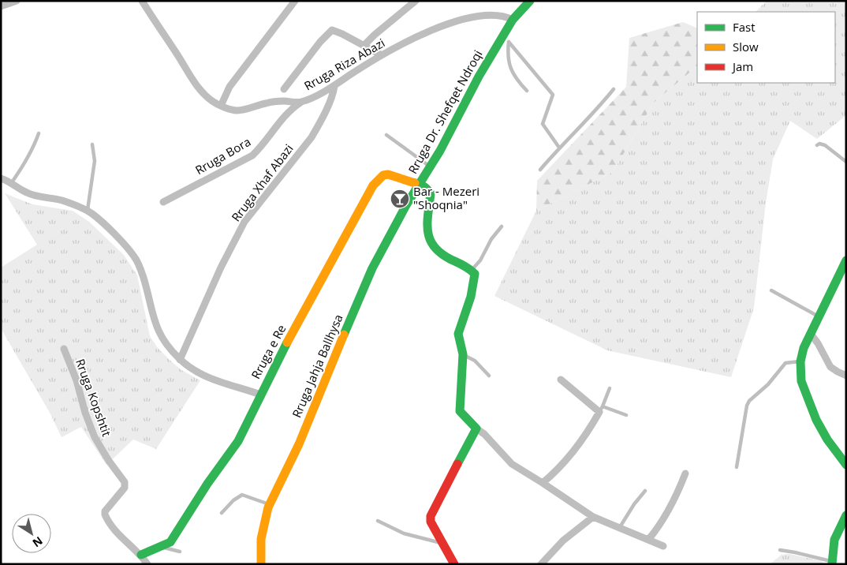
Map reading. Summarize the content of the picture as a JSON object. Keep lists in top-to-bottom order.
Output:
{
  "streets": {
    "street": [
      "Rruga Riza Abazi",
      "Rruga Dr. Shefqet Ndroqi",
      "Rruga Bora",
      "Rruga Xhaf Abazi",
      "Rruga e Re",
      "Rruga Jahja Ballhysa",
      "Rruga Kopshtit"
    ]
  },
  "crossings": [
    ["Rruga Riza Abazi", "Rruga Dr. Shefqet Ndroqi"],
    ["Rruga Riza Abazi", "Rruga Bora"],
    ["Rruga Riza Abazi", "Rruga Xhaf Abazi"],
    ["Rruga Dr. Shefqet Ndroqi", "Rruga e Re"],
    ["Rruga Dr. Shefqet Ndroqi", "Rruga Jahja Ballhysa"],
    ["Rruga e Re", "Rruga Jahja Ballhysa"]
  ],
  "places": {
    "bar": ["Bar - Mezeri \"Shoqnia\""]
  },
  "legend": ["Fast", "Slow", "Jam"],
  "north": "bottom right"
}
